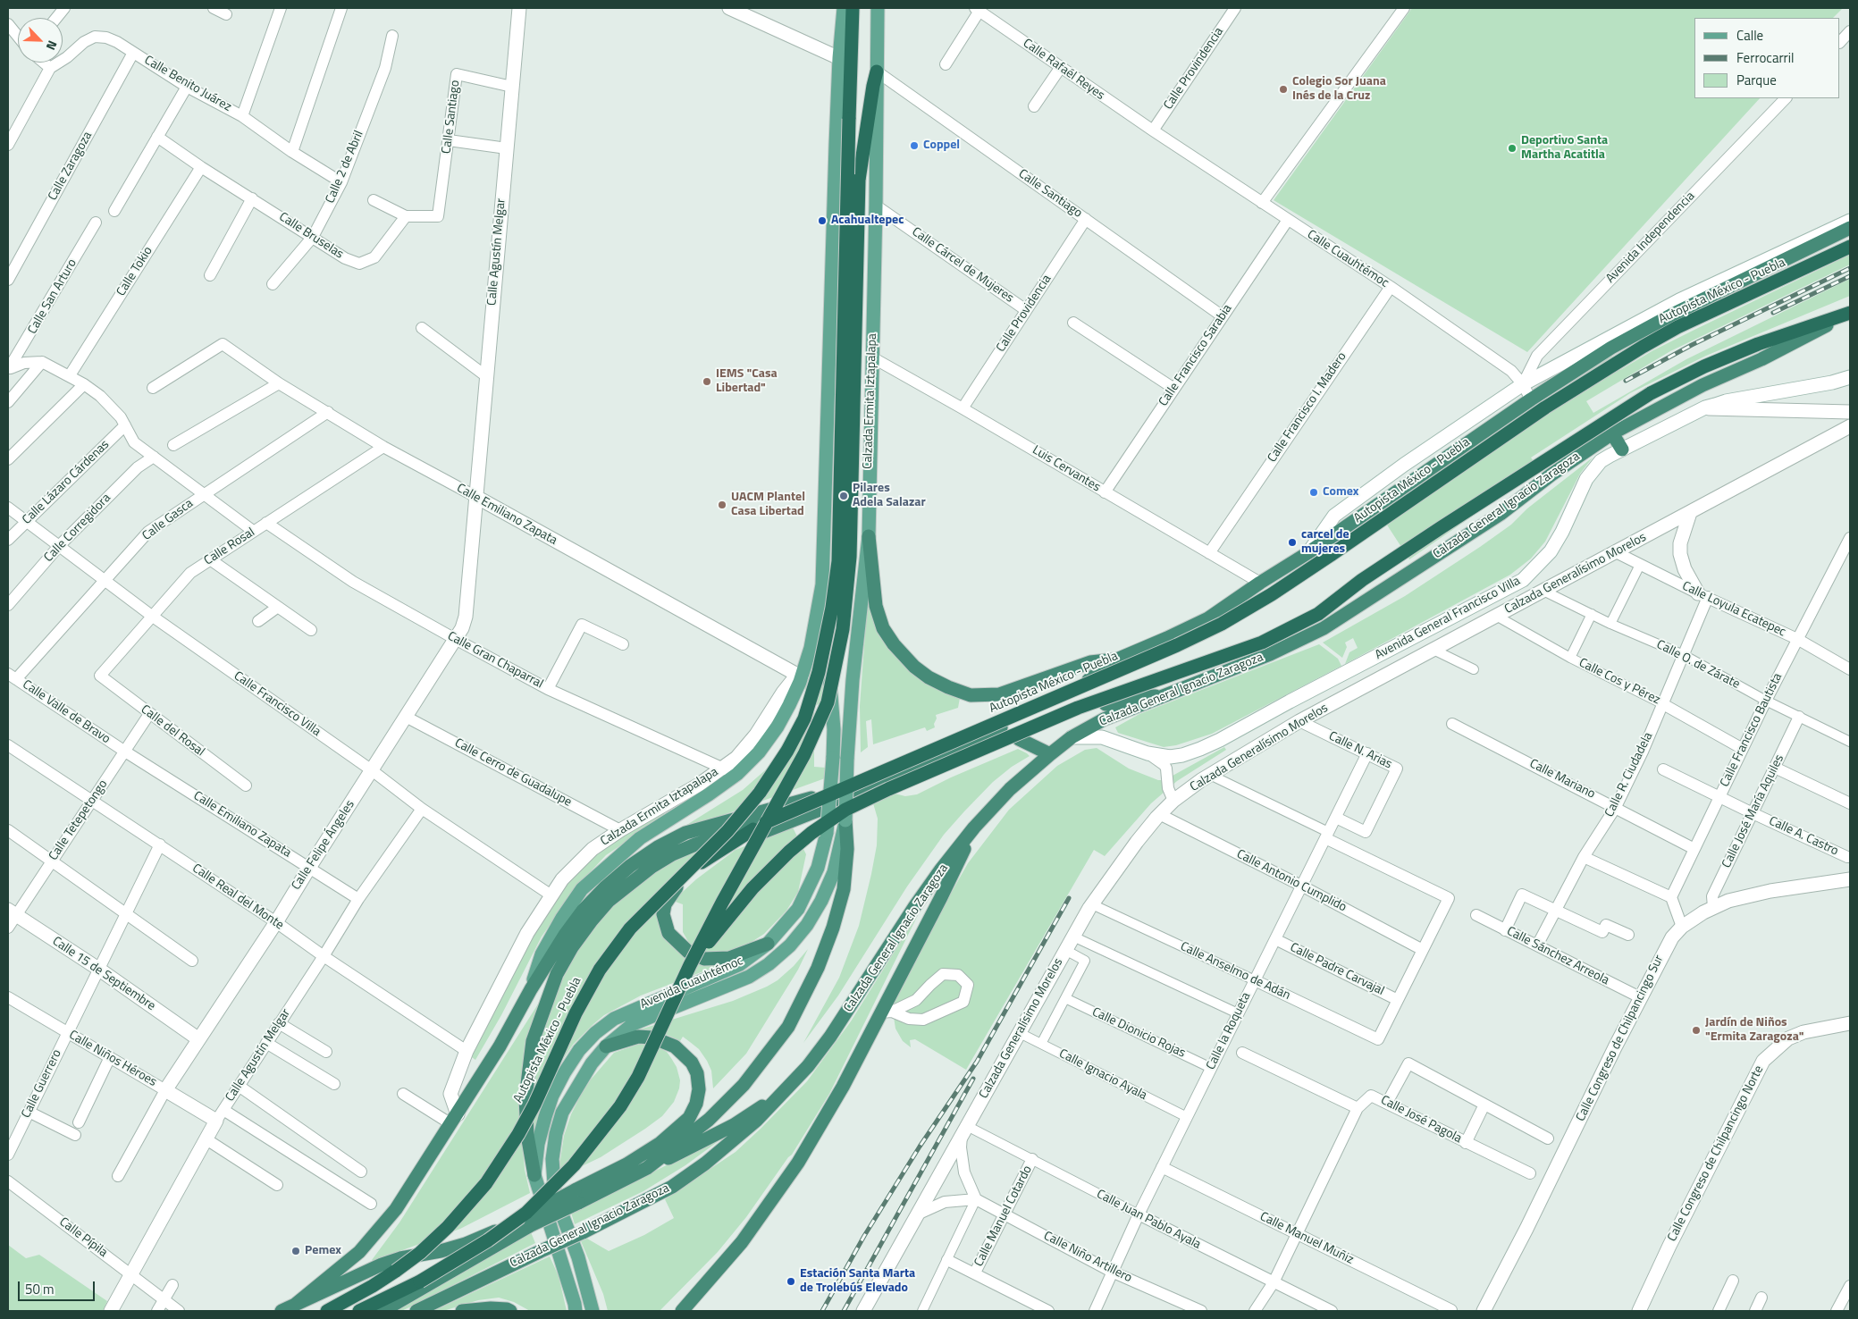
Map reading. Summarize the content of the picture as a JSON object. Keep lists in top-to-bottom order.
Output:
{
  "streets": {
    "highway": ["Autopista México - Puebla", "Calzada Ermita Iztapalapa", "Calzada General Ignacio Zaragoza"],
    "main road": ["Avenida Cuauhtémoc"],
    "street": [
      "Calle Provindencia",
      "Calle Rafaél Reyes",
      "Calle Benito Juárez",
      "Calle Santiago",
      "Calle Zaragoza",
      "Calle 2 de Abril",
      "Calle Bruselas",
      "Avenida Independencia",
      "Calle Agustín Melgar",
      "Calle Cuauhtémoc",
      "Calle Cárcel de Mujeres",
      "Calle Tokio",
      "Calle San Arturo",
      "Calle Providencia",
      "Calle Francisco Sarabia",
      "Calle Francisco I. Madero",
      "Luis Cervantes",
      "Calle Lázaro Cárdenas",
      "Calle Emiliano Zapata",
      "Calle Gasca",
      "Calle Corregidora",
      "Calle Rosal",
      "Calzada Generalísimo Morelos",
      "Calle Loyula Ecatepec",
      "Avenida General Francisco Villa",
      "Calle Gran Chaparral",
      "Calle O. de Zárate",
      "Calle Cos y Pérez",
      "Calle Francisco Villa",
      "Calle Valle de Bravo",
      "Calle Francisco Bautista",
      "Calle del Rosal",
      "Calle N. Arias",
      "Calle Cerro de Guadalupe",
      "Calle R. Ciudadela",
      "Calle Mariano",
      "Calle José María Aquiles",
      "Calle Tetepetongo",
      "Calle A. Castro",
      "Calle Felipe Ángeles",
      "Calle Antonio Cumplido",
      "Calle Real del Monte",
      "Calle Sánchez Arreola",
      "Calle Padre Carvajal",
      "Calle Anselmo de Adán",
      "Calle 15 de Septiembre",
      "Calle la Roqueta",
      "Calle Dionicio Rojas",
      "Calle Congreso de Chilpancingo Sur",
      "Calle Niños Héroes",
      "Calle Ignacio Ayala",
      "Calle Guerrero",
      "Calle José Pagola",
      "Calle Congreso de Chilpancingo Norte",
      "Calle Manuel Cotardo",
      "Calle Juan Pablo Ayala",
      "Calle Pípila",
      "Calle Manuel Muñiz",
      "Calle Niño Artillero"
    ]
  },
  "crossings": [
    ["Calle Provindencia", "Calle Rafaél Reyes"],
    ["Calle Provindencia", "Calle Cuauhtémoc"],
    ["Calle Rafaél Reyes", "Calle Cuauhtémoc"],
    ["Calle Benito Juárez", "Calle Zaragoza"],
    ["Calle Benito Juárez", "Calle 2 de Abril"],
    ["Calle Santiago", "Calle Bruselas"],
    ["Calle Santiago", "Calle Agustín Melgar"],
    ["Calle Santiago", "Calle Providencia"],
    ["Calle Santiago", "Calle Francisco Sarabia"],
    ["Calle Santiago", "Calzada Ermita Iztapalapa"],
    ["Calle 2 de Abril", "Calle Bruselas"],
    ["Calle Bruselas", "Calle Tokio"],
    ["Avenida Independencia", "Calle Cuauhtémoc"],
    ["Calle Agustín Melgar", "Calle Emiliano Zapata"],
    ["Calle Agustín Melgar", "Calle Francisco Villa"],
    ["Calle Agustín Melgar", "Calle Felipe Ángeles"],
    ["Calle Agustín Melgar", "Calle Real del Monte"],
    ["Calle Agustín Melgar", "Calle Niños Héroes"],
    ["Calle Agustín Melgar", "Calle Pípila"],
    ["Calle Cuauhtémoc", "Calle Francisco Sarabia"],
    ["Calle Cuauhtémoc", "Calle Francisco I. Madero"],
    ["Calle Cárcel de Mujeres", "Calle Providencia"],
    ["Calle Cárcel de Mujeres", "Calzada Ermita Iztapalapa"],
    ["Calle Providencia", "Luis Cervantes"],
    ["Calle Francisco Sarabia", "Luis Cervantes"],
    ["Calzada Ermita Iztapalapa", "Luis Cervantes"],
    ["Calzada Ermita Iztapalapa", "Calle Emiliano Zapata"],
    ["Calzada Ermita Iztapalapa", "Calle Gran Chaparral"],
    ["Calzada Ermita Iztapalapa", "Calle Francisco Villa"],
    ["Calzada Ermita Iztapalapa", "Calle Cerro de Guadalupe"],
    ["Calzada Ermita Iztapalapa", "Calle Real del Monte"],
    ["Calzada Ermita Iztapalapa", "Avenida Cuauhtémoc"],
    ["Calle Francisco I. Madero", "Luis Cervantes"],
    ["Calle Lázaro Cárdenas", "Calle Francisco Villa"],
    ["Calzada General Ignacio Zaragoza", "Avenida General Francisco Villa"],
    ["Calle Emiliano Zapata", "Calle Gasca"],
    ["Calle Emiliano Zapata", "Calle Rosal"],
    ["Calle Emiliano Zapata", "Calle Valle de Bravo"],
    ["Calle Emiliano Zapata", "Calle Tetepetongo"],
    ["Calle Emiliano Zapata", "Calle Felipe Ángeles"],
    ["Calle Gasca", "Calle Francisco Villa"],
    ["Calle Gasca", "Calle Valle de Bravo"],
    ["Calle Corregidora", "Calle Francisco Villa"],
    ["Calle Rosal", "Calle Gran Chaparral"],
    ["Calle Rosal", "Calle Francisco Villa"],
    ["Calle Rosal", "Calle del Rosal"],
    ["Calzada Generalísimo Morelos", "Calle Loyula Ecatepec"],
    ["Calzada Generalísimo Morelos", "Calle O. de Zárate"],
    ["Calzada Generalísimo Morelos", "Calle Cos y Pérez"],
    ["Calzada Generalísimo Morelos", "Calle N. Arias"],
    ["Calzada Generalísimo Morelos", "Calle Antonio Cumplido"],
    ["Calzada Generalísimo Morelos", "Calle Anselmo de Adán"],
    ["Calzada Generalísimo Morelos", "Calle Ignacio Ayala"],
    ["Calzada Generalísimo Morelos", "Calle Juan Pablo Ayala"],
    ["Calle Loyula Ecatepec", "Calle Francisco Bautista"],
    ["Calle Loyula Ecatepec", "Calle R. Ciudadela"],
    ["Calle Gran Chaparral", "Calle Felipe Ángeles"],
    ["Calle O. de Zárate", "Calle Francisco Bautista"],
    ["Calle O. de Zárate", "Calle R. Ciudadela"],
    ["Calle O. de Zárate", "Calle José María Aquiles"],
    ["Calle Cos y Pérez", "Calle Francisco Bautista"],
    ["Calle Cos y Pérez", "Calle R. Ciudadela"],
    ["Calle Francisco Villa", "Calle Felipe Ángeles"],
    ["Calle Valle de Bravo", "Calle Tetepetongo"],
    ["Calle Francisco Bautista", "Calle Mariano"],
    ["Calle Francisco Bautista", "Calle A. Castro"],
    ["Calle del Rosal", "Calle Tetepetongo"],
    ["Calle N. Arias", "Calle la Roqueta"],
    ["Calle Cerro de Guadalupe", "Calle Felipe Ángeles"],
    ["Calle R. Ciudadela", "Calle Mariano"],
    ["Calle R. Ciudadela", "Calle Sánchez Arreola"],
    ["Calle José María Aquiles", "Calle A. Castro"],
    ["Calle José María Aquiles", "Calle Congreso de Chilpancingo Sur"],
    ["Calle Tetepetongo", "Calle Real del Monte"],
    ["Calle Tetepetongo", "Calle 15 de Septiembre"],
    ["Calle Felipe Ángeles", "Calle Real del Monte"],
    ["Calle Felipe Ángeles", "Calle 15 de Septiembre"],
    ["Calle Felipe Ángeles", "Calle Niños Héroes"],
    ["Calle Antonio Cumplido", "Calle la Roqueta"],
    ["Calle Real del Monte", "Calle Guerrero"],
    ["Calle Sánchez Arreola", "Calle Congreso de Chilpancingo Sur"],
    ["Calle Padre Carvajal", "Calle Anselmo de Adán"],
    ["Calle Padre Carvajal", "Calle la Roqueta"],
    ["Calle Anselmo de Adán", "Calle la Roqueta"],
    ["Calle 15 de Septiembre", "Calle Guerrero"],
    ["Calle la Roqueta", "Calle Dionicio Rojas"],
    ["Calle la Roqueta", "Calle Ignacio Ayala"],
    ["Calle la Roqueta", "Calle Juan Pablo Ayala"],
    ["Calle la Roqueta", "Calle Manuel Muñiz"],
    ["Calle la Roqueta", "Calle Niño Artillero"],
    ["Calle Niños Héroes", "Calle Guerrero"],
    ["Calle Manuel Cotardo", "Calle Juan Pablo Ayala"],
    ["Calle Manuel Cotardo", "Calle Niño Artillero"]
  ],
  "places": [
    "Colegio Sor Juana Inés de la Cruz",
    "Coppel",
    "Deportivo Santa Martha Acatitla",
    "Acahualtepec",
    "IEMS \"Casa Libertad\"",
    "Comex",
    "Pilares Adela Salazar",
    "UACM Plantel Casa Libertad",
    "carcel de mujeres",
    "Jardín de Niños \"Ermita Zaragoza\"",
    "Pemex",
    "Estación Santa Marta de Trolebús Elevado"
  ],
  "legend": ["Calle", "Ferrocarril", "Parque"],
  "scale_bar": "50 m",
  "north": "bottom right"
}
